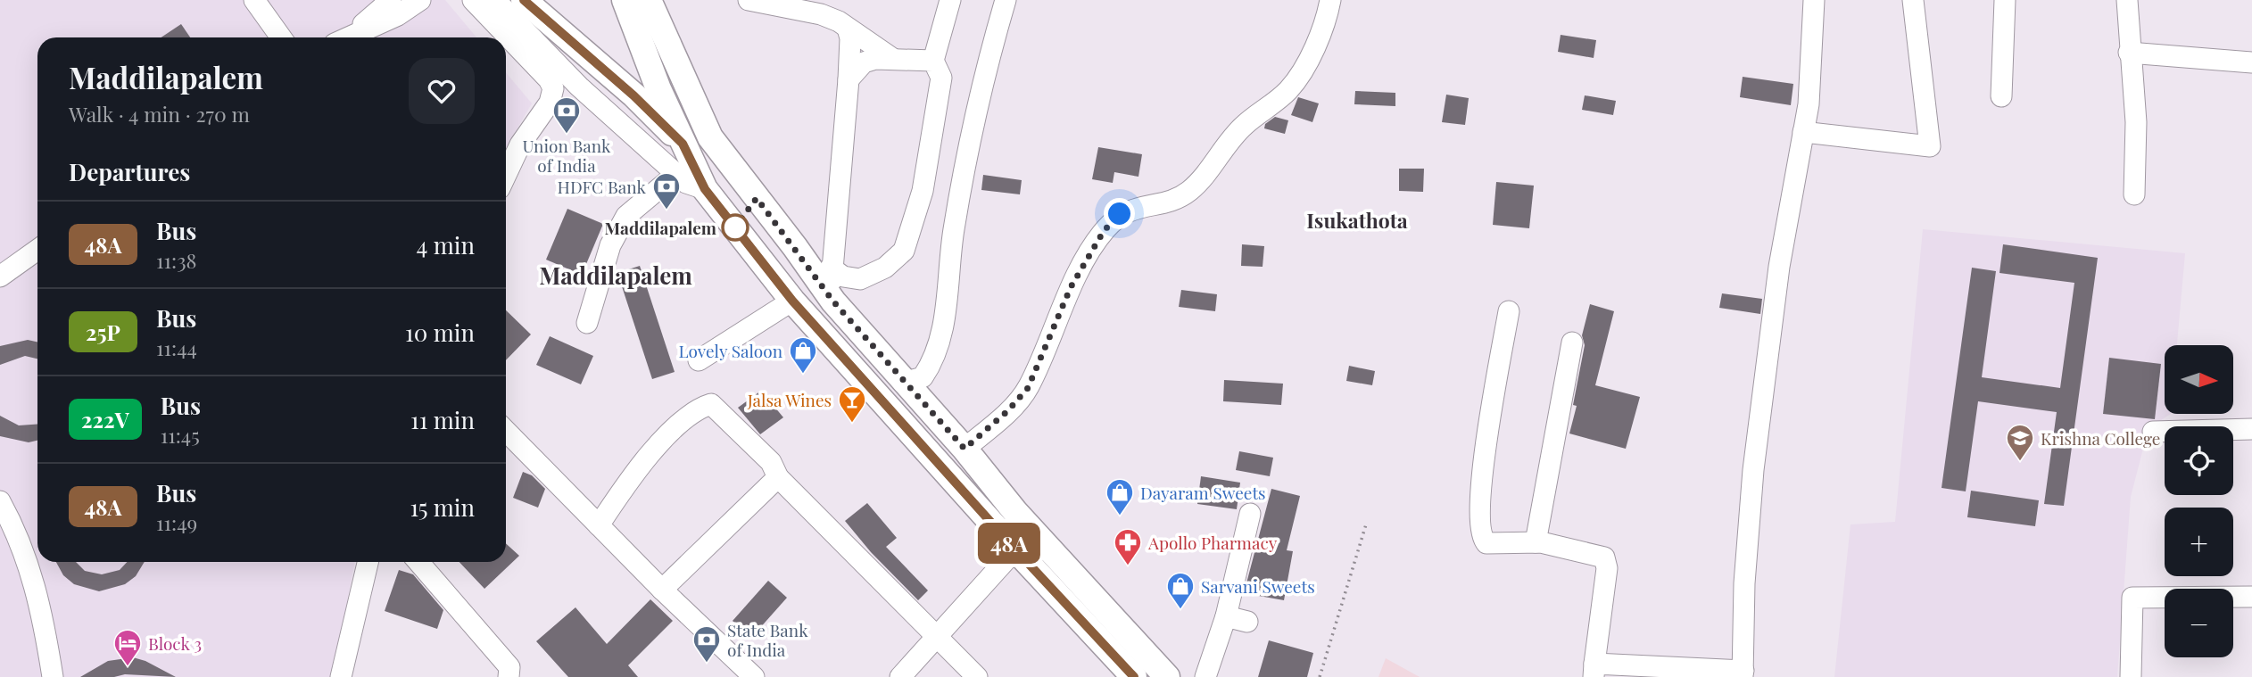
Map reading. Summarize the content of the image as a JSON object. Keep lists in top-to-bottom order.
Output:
{
  "districts": ["Isukathota", "Maddilapalem"],
  "places": {
    "bank": ["Union Bank of India", "HDFC Bank", "State Bank of India"],
    "other": ["Maddilapalem"],
    "shop": ["Lovely Saloon", "Dayaram Sweets", "Sarvani Sweets"],
    "bar": ["Jalsa Wines"],
    "school or university": ["Krishna College"],
    "pharmacy": ["Apollo Pharmacy"],
    "hotel": ["Block 3"]
  },
  "lines": ["bus line 48A"],
  "north": "right",
  "page": {
    "on_map": "48A",
    "heading": [
      ["Maddilapalem", "Walk · 4 min · 270 m"],
      "Departures"
    ],
    "list": [
      {
        "mark": "48A",
        "name": "Bus",
        "note": "11:38",
        "value": "4 min"
      },
      {
        "mark": "25P",
        "name": "Bus",
        "note": "11:44",
        "value": "10 min"
      },
      {
        "mark": "222V",
        "name": "Bus",
        "note": "11:45",
        "value": "11 min"
      },
      {
        "mark": "48A",
        "name": "Bus",
        "note": "11:49",
        "value": "15 min"
      }
    ],
    "map_buttons": ["+", "−"]
  }
}
